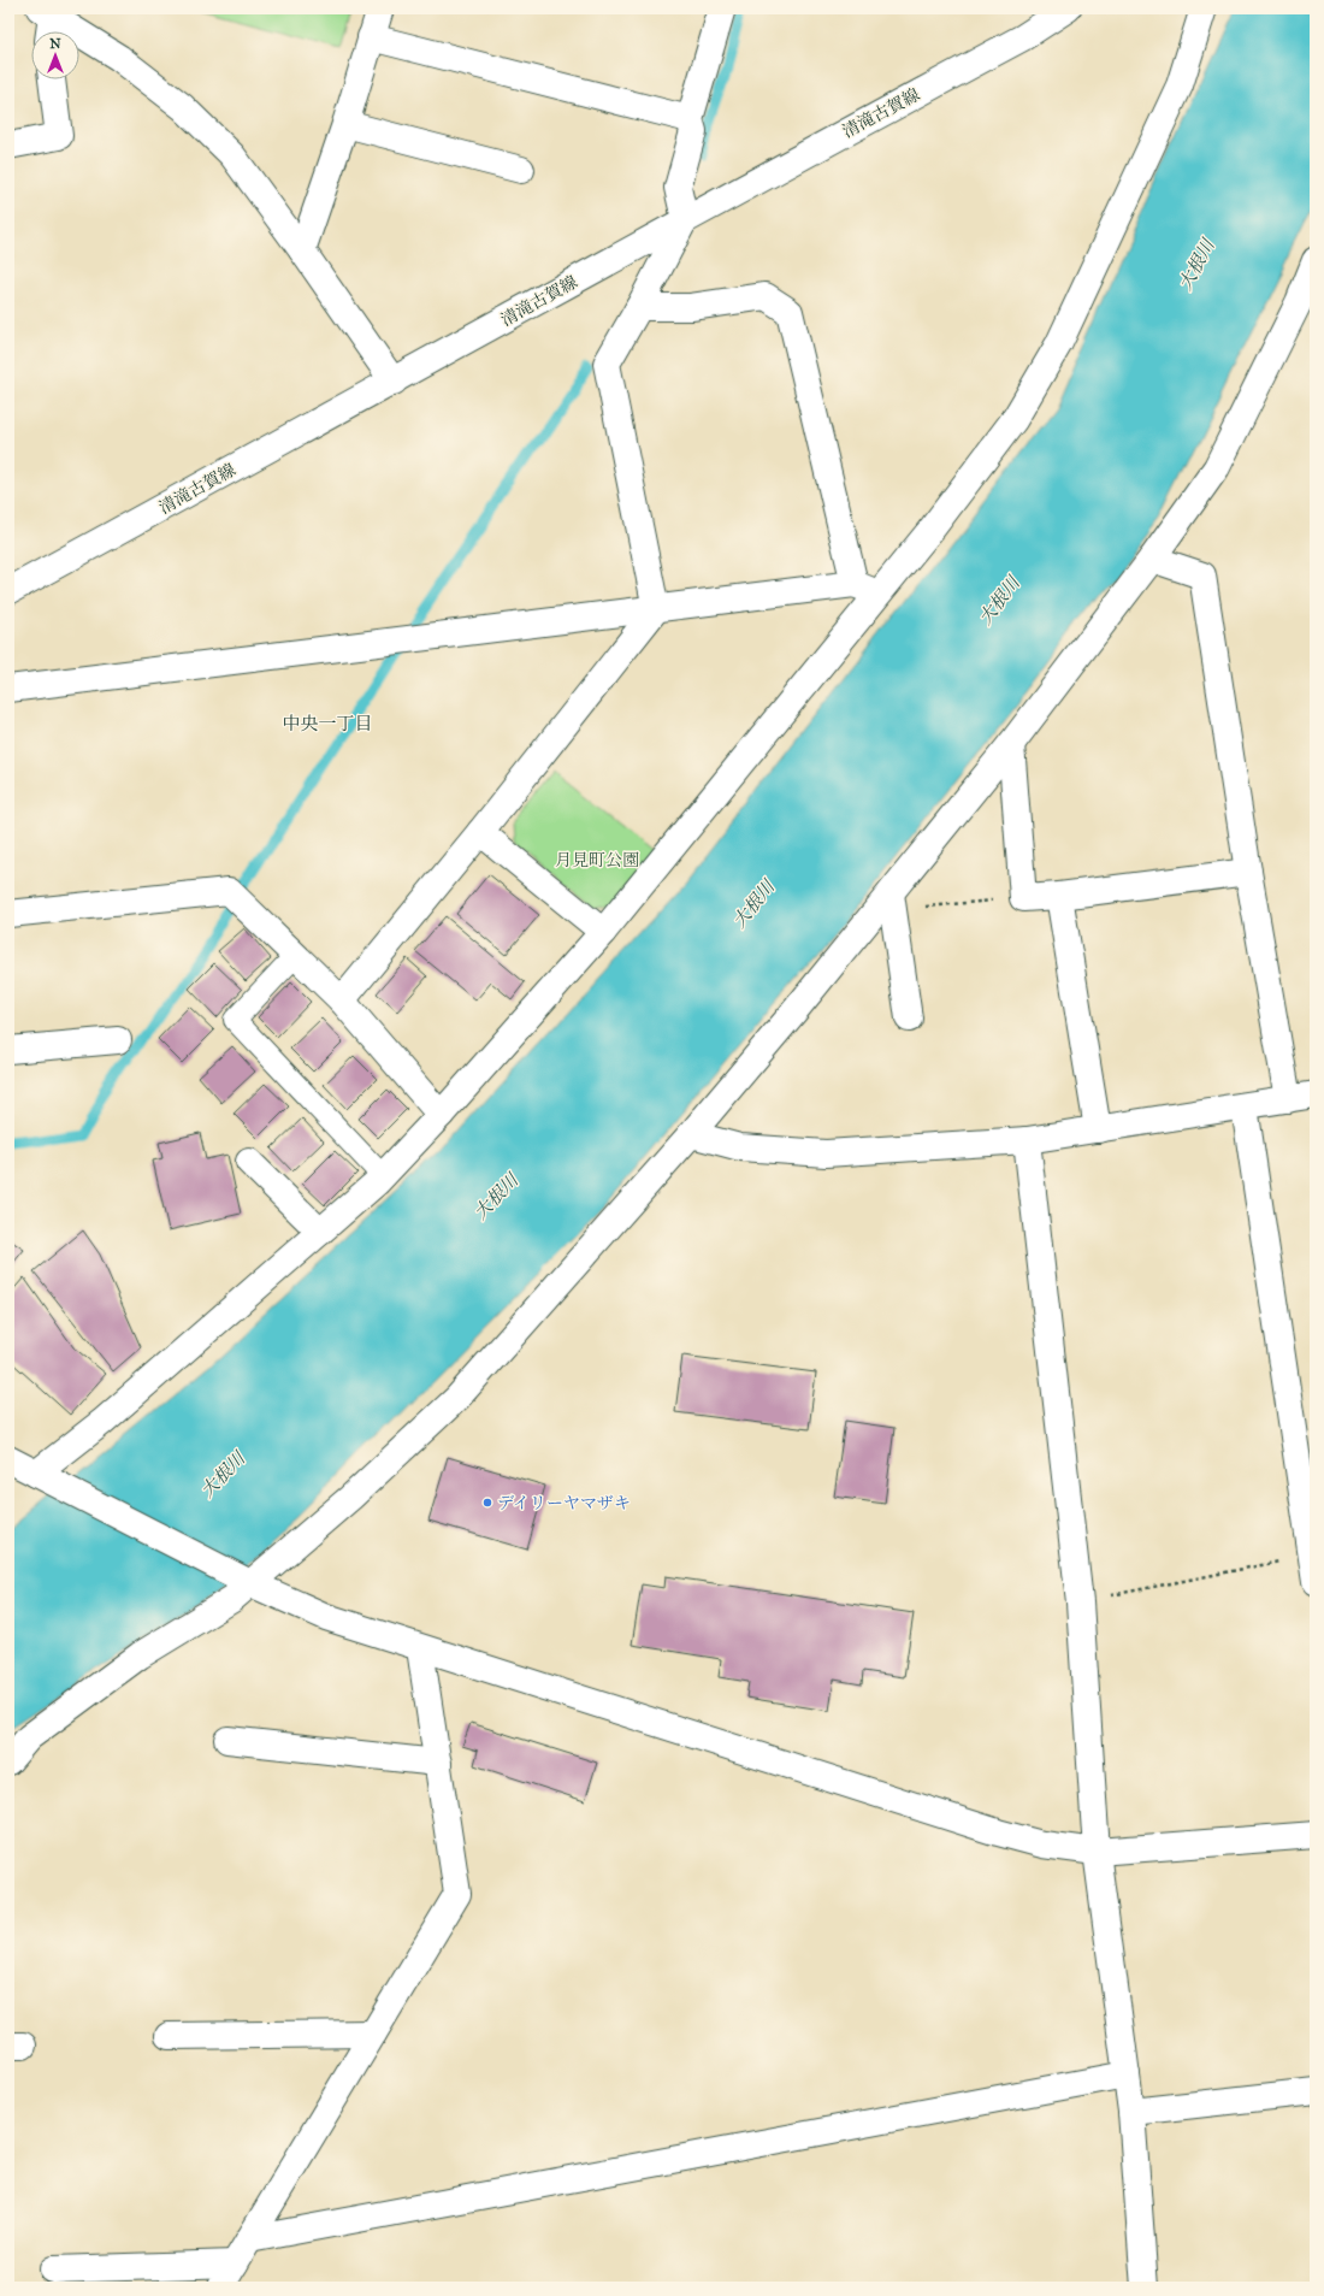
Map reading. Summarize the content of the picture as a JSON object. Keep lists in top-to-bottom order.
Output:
{
  "streets": {
    "street": ["清滝古賀線"]
  },
  "districts": ["中央一丁目"],
  "water": ["大根川"],
  "parks": ["月見町公園"],
  "places": ["デイリーヤマザキ"],
  "north": "top"
}
